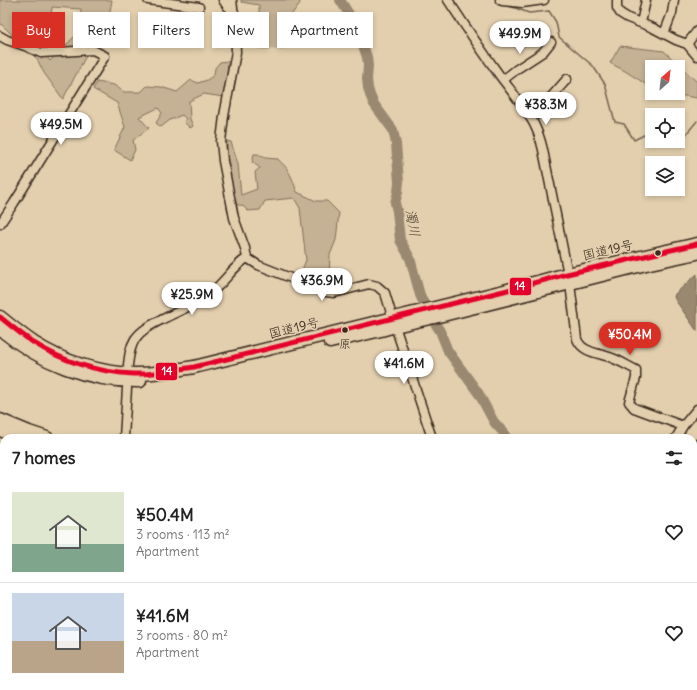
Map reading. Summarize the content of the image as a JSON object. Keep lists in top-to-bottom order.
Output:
{
  "streets": {
    "highway": ["国道19号"]
  },
  "water": ["濁川"],
  "places": ["原"],
  "lines": ["transit line 14"],
  "north": "top right",
  "page": {
    "chip": [
      "Buy",
      "Rent",
      "Filters",
      "New",
      "Apartment"
    ],
    "price": [
      "¥49.9M",
      "¥38.3M",
      "¥49.5M",
      "¥36.9M",
      "¥25.9M",
      "¥50.4M",
      "¥41.6M"
    ],
    "heading": "7 homes",
    "list": [
      {
        "name": "¥50.4M",
        "note": "3 rooms · 113 m² · Apartment"
      },
      {
        "name": "¥41.6M",
        "note": "3 rooms · 80 m² · Apartment"
      }
    ]
  }
}
